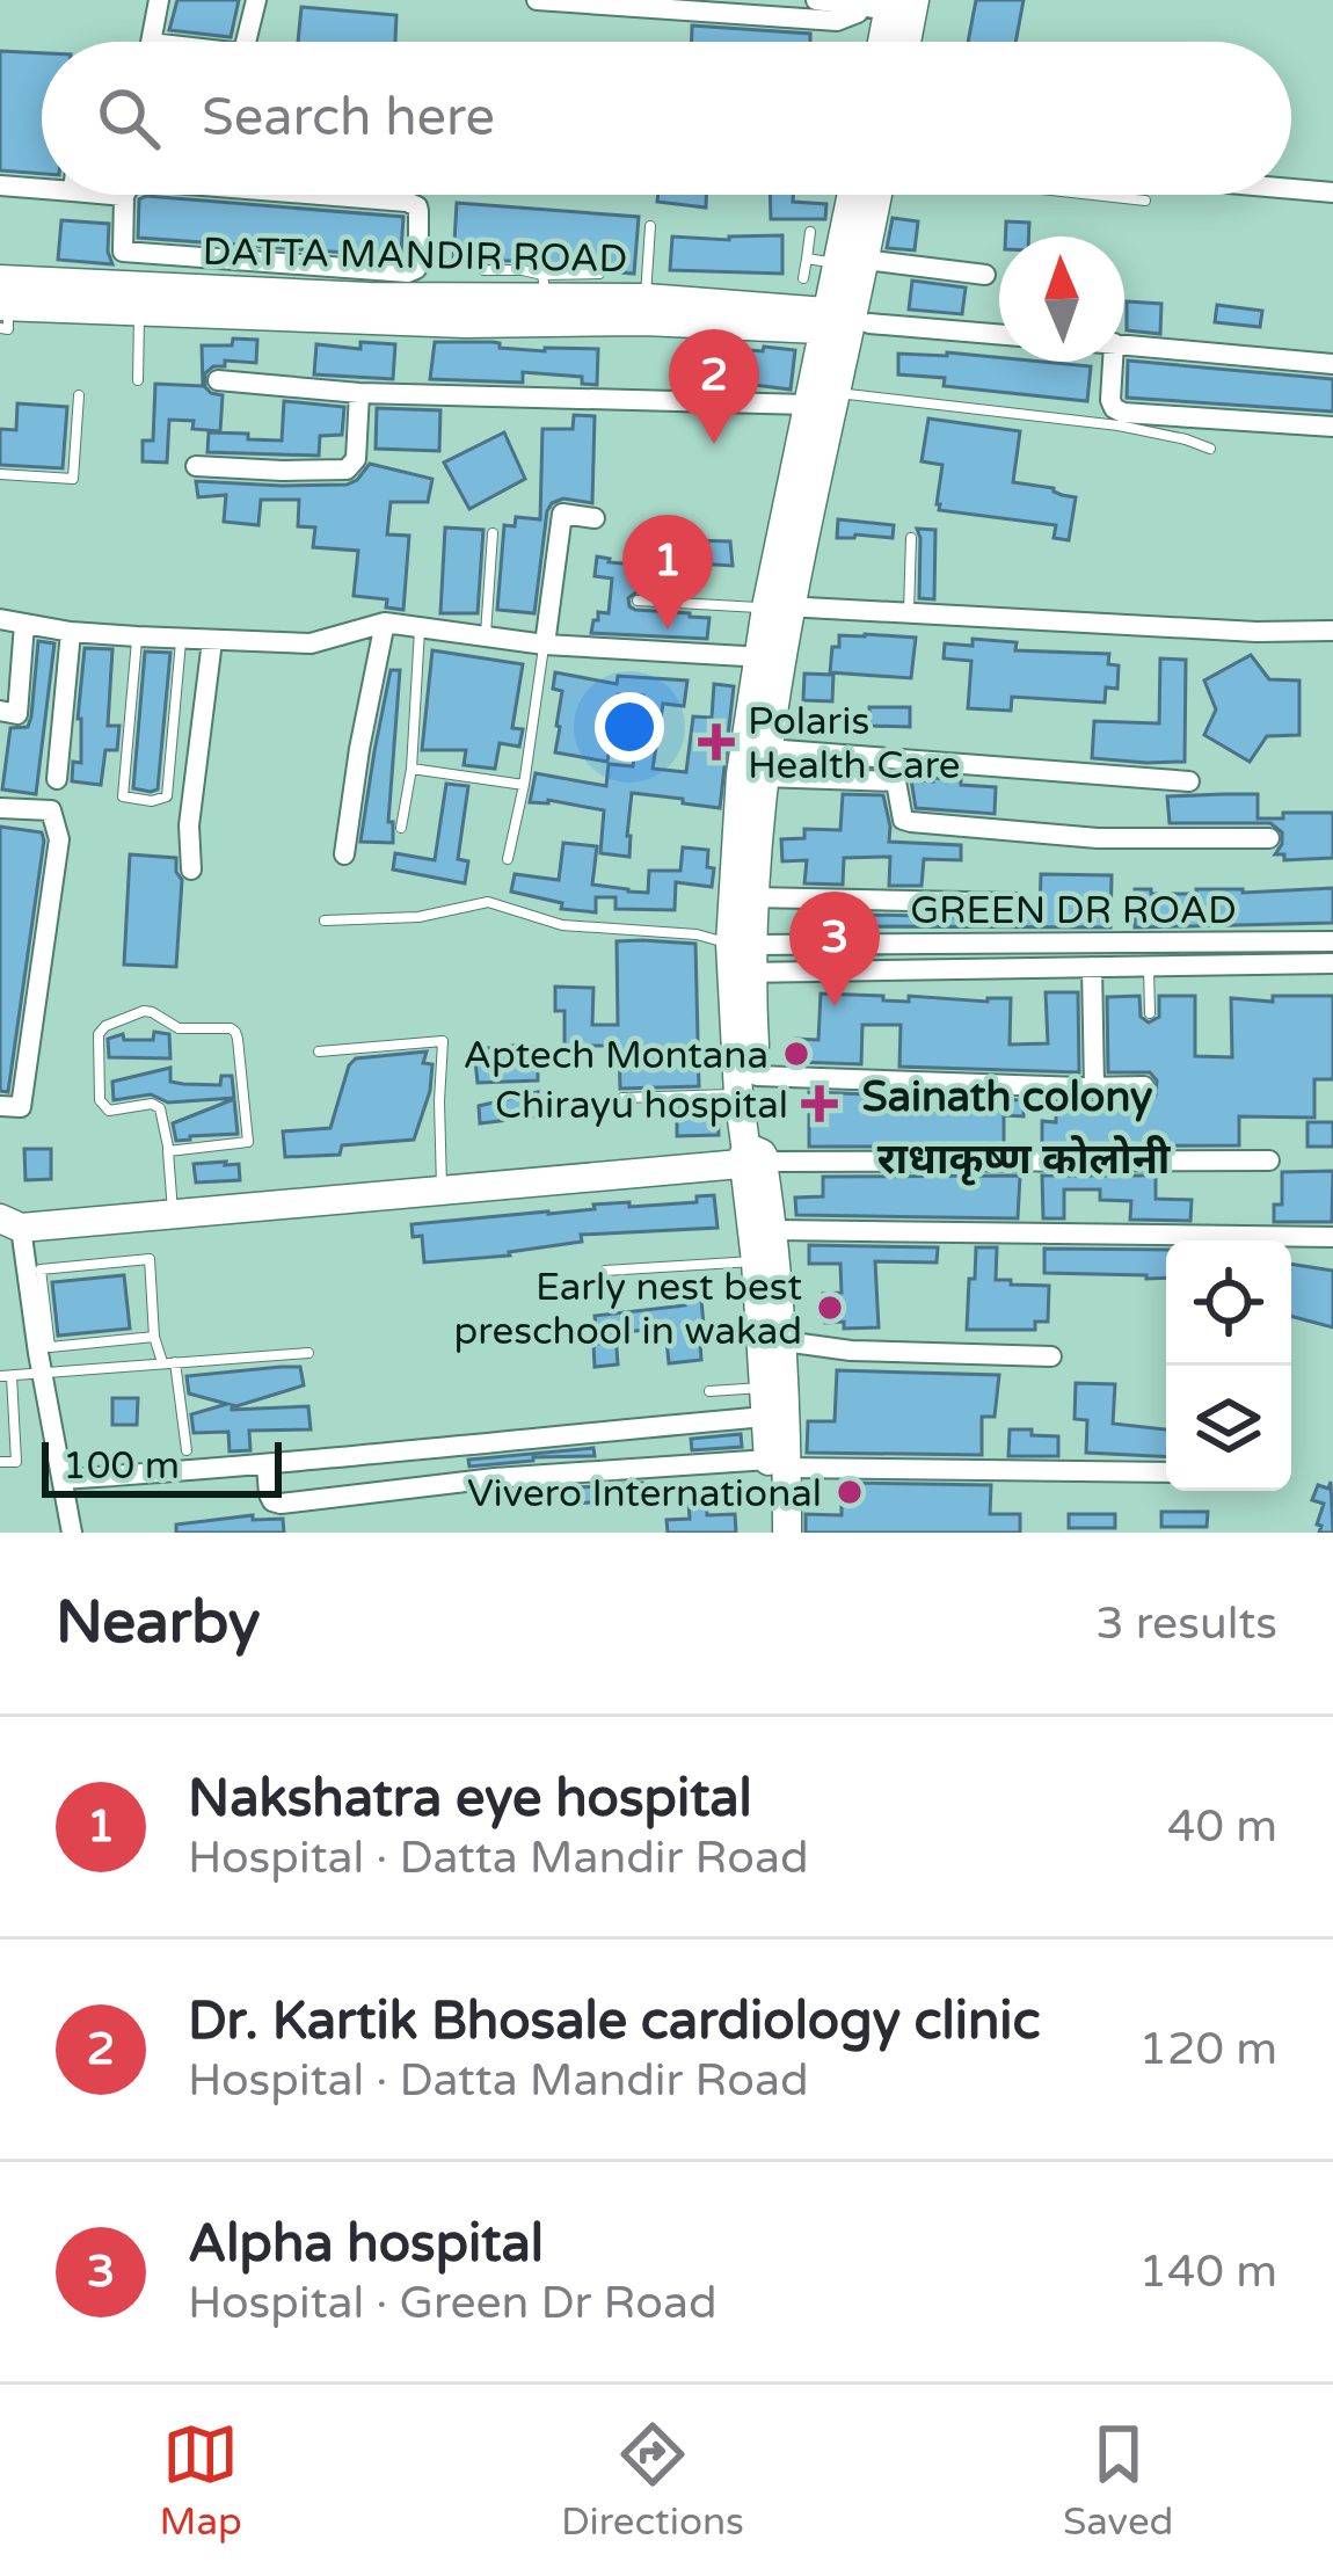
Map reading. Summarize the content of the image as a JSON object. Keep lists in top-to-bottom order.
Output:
{
  "streets": {
    "main road": ["DATTA MANDIR ROAD"],
    "street": ["GREEN DR ROAD"]
  },
  "districts": ["Sainath colony", "राधाकृष्ण कोलोनी"],
  "places": {
    "health": ["Polaris Health Care", "Chirayu hospital"],
    "other": ["Aptech Montana", "Early nest best preschool in wakad", "Vivero International"]
  },
  "scale_bar": "100 m",
  "north": "top",
  "page": {
    "search": "Search here",
    "pins": ["2", "1", "3"],
    "scale": "100 m",
    "heading": ["Nearby", "3 results"],
    "list": [
      {
        "mark": "1",
        "name": "Nakshatra eye hospital",
        "note": "Hospital · Datta Mandir Road",
        "value": "40 m"
      },
      {
        "mark": "2",
        "name": "Dr. Kartik Bhosale cardiology clinic",
        "note": "Hospital · Datta Mandir Road",
        "value": "120 m"
      },
      {
        "mark": "3",
        "name": "Alpha hospital",
        "note": "Hospital · Green Dr Road",
        "value": "140 m"
      }
    ],
    "nav": ["Map", "Directions", "Saved"]
  }
}
